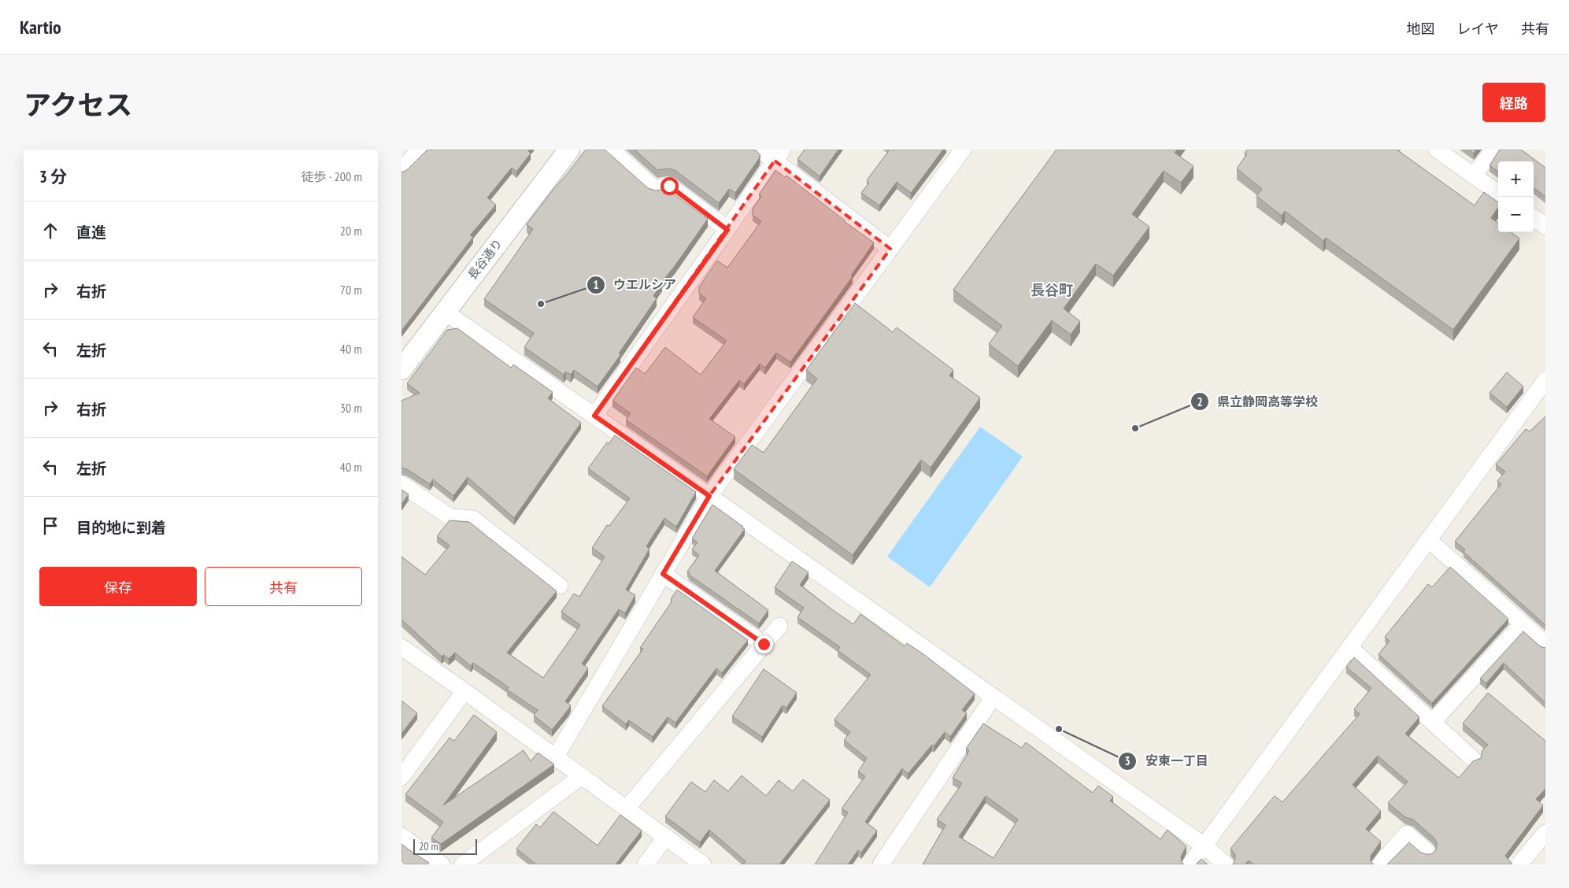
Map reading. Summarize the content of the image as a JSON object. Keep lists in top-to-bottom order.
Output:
{
  "streets": {
    "street": ["長谷通り"]
  },
  "districts": ["長谷町"],
  "places": ["ウエルシア", "県立静岡高等学校", "安東一丁目"],
  "scale_bar": "20 m",
  "page": {
    "header": "Kartio",
    "nav": ["地図", "レイヤ", "共有"],
    "title": "アクセス",
    "buttons": [
      "経路",
      ["保存", "共有"]
    ],
    "heading": ["3 分", "徒歩 · 200 m"],
    "map_buttons": ["+", "−"],
    "list": [
      ["直進", "20 m"],
      ["右折", "70 m"],
      ["左折", "40 m"],
      ["右折", "30 m"],
      ["左折", "40 m"],
      "目的地に到着"
    ],
    "scale": "20 m"
  }
}
